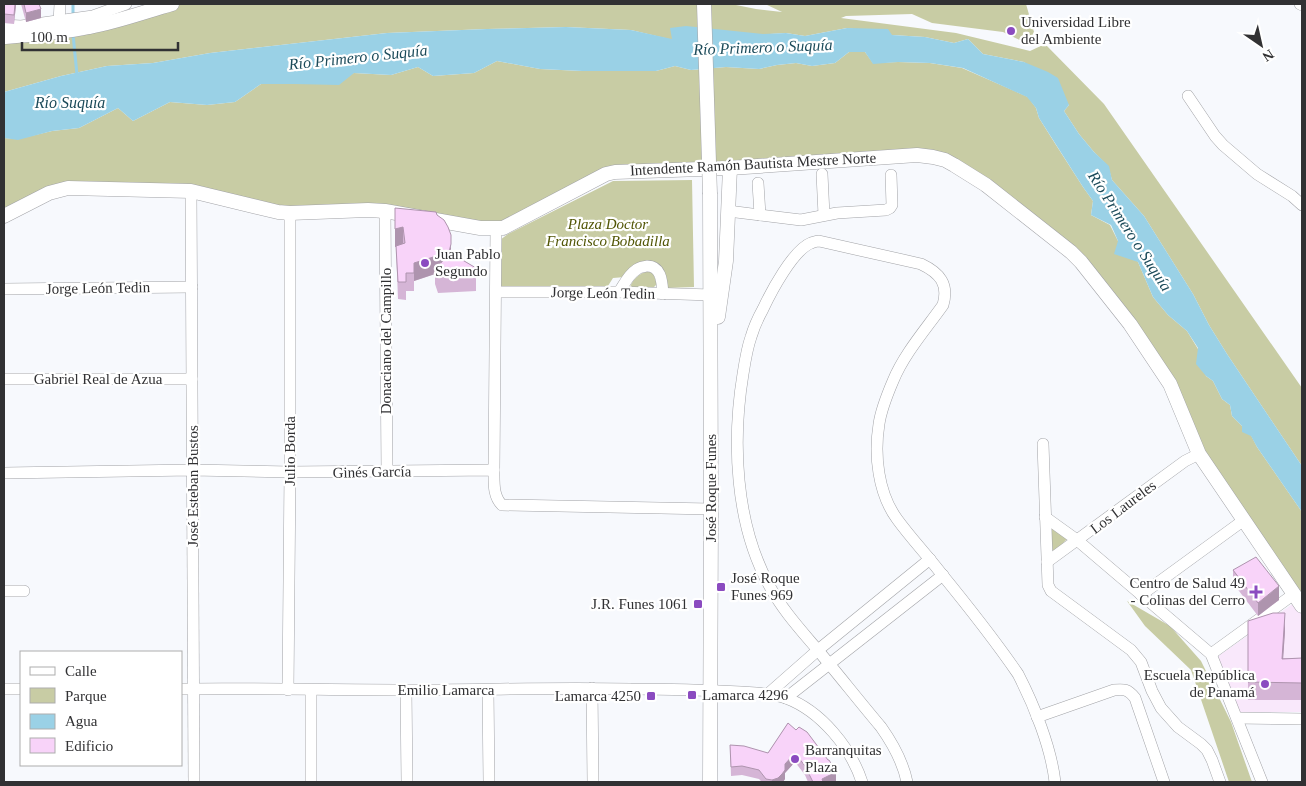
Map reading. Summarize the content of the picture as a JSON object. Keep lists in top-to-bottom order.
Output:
{
  "streets": {
    "main road": ["Intendente Ramón Bautista Mestre Norte", "José Roque Funes"],
    "street": [
      "Jorge León Tedin",
      "Donaciano del Campillo",
      "Gabriel Real de Azua",
      "Julio Borda",
      "Ginés García",
      "José Esteban Bustos",
      "Los Laureles",
      "Emilio Lamarca"
    ]
  },
  "crossings": [
    ["Intendente Ramón Bautista Mestre Norte", "Donaciano del Campillo"],
    ["Intendente Ramón Bautista Mestre Norte", "Julio Borda"],
    ["Intendente Ramón Bautista Mestre Norte", "José Esteban Bustos"],
    ["Intendente Ramón Bautista Mestre Norte", "Los Laureles"],
    ["Jorge León Tedin", "José Esteban Bustos"],
    ["Jorge León Tedin", "José Roque Funes"],
    ["Donaciano del Campillo", "Ginés García"],
    ["Gabriel Real de Azua", "José Esteban Bustos"],
    ["Julio Borda", "Ginés García"],
    ["Julio Borda", "Emilio Lamarca"],
    ["Ginés García", "José Esteban Bustos"],
    ["José Esteban Bustos", "Emilio Lamarca"],
    ["José Roque Funes", "Emilio Lamarca"]
  ],
  "water": ["Río Primero o Suquía", "Río Suquía"],
  "parks": ["Plaza Doctor Francisco Bobadilla"],
  "places": {
    "other": [
      "Universidad Libre del Ambiente",
      "Juan Pablo Segundo",
      "Escuela República de Panamá",
      "Barranquitas Plaza"
    ],
    "transit": [
      "José Roque Funes 969",
      "J.R. Funes 1061",
      "Lamarca 4296",
      "Lamarca 4250"
    ],
    "health": ["Centro de Salud 49 - Colinas del Cerro"]
  },
  "legend": [
    "Calle",
    "Parque",
    "Agua",
    "Edificio"
  ],
  "scale_bar": "100 m",
  "north": "bottom right"
}
